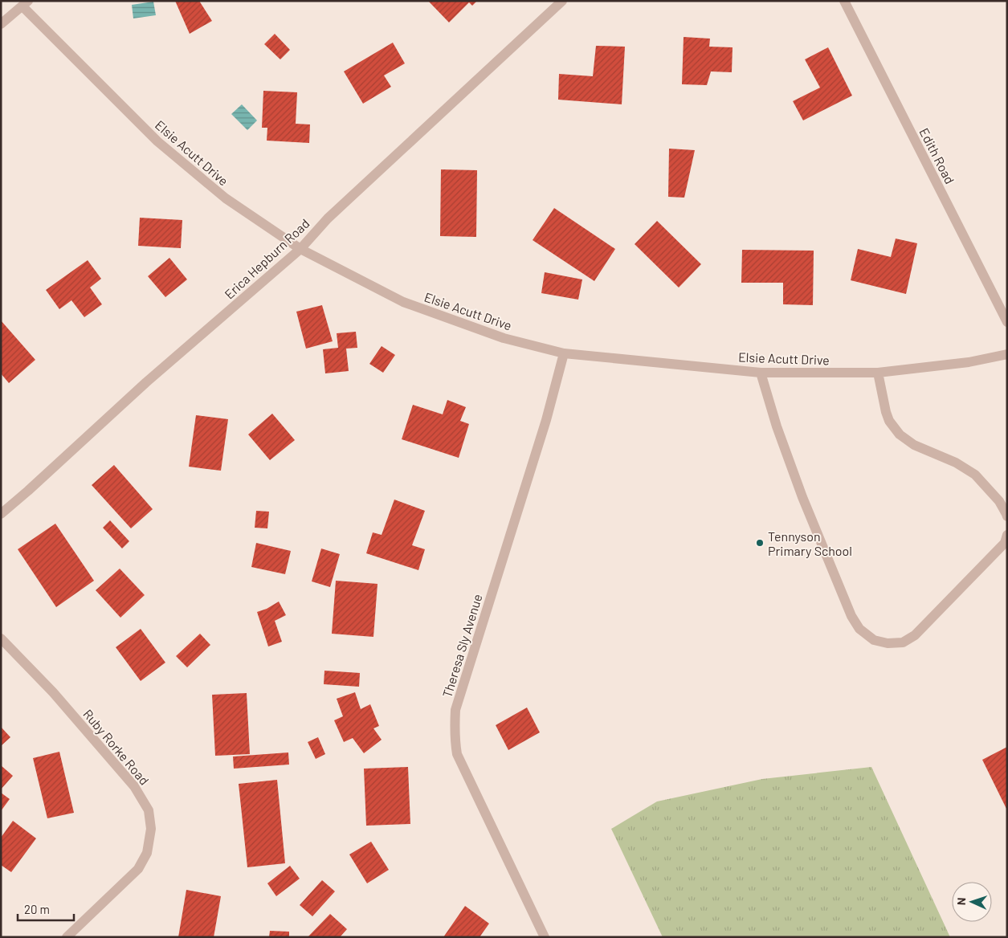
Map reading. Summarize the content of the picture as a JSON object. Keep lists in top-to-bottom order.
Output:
{
  "streets": {
    "street": [
      "Elsie Acutt Drive",
      "Edith Road",
      "Erica Hepburn Road",
      "Theresa Sly Avenue",
      "Ruby Rorke Road"
    ]
  },
  "crossings": [
    ["Elsie Acutt Drive", "Erica Hepburn Road"],
    ["Elsie Acutt Drive", "Theresa Sly Avenue"]
  ],
  "places": ["Tennyson Primary School"],
  "scale_bar": "20 m",
  "north": "left"
}
